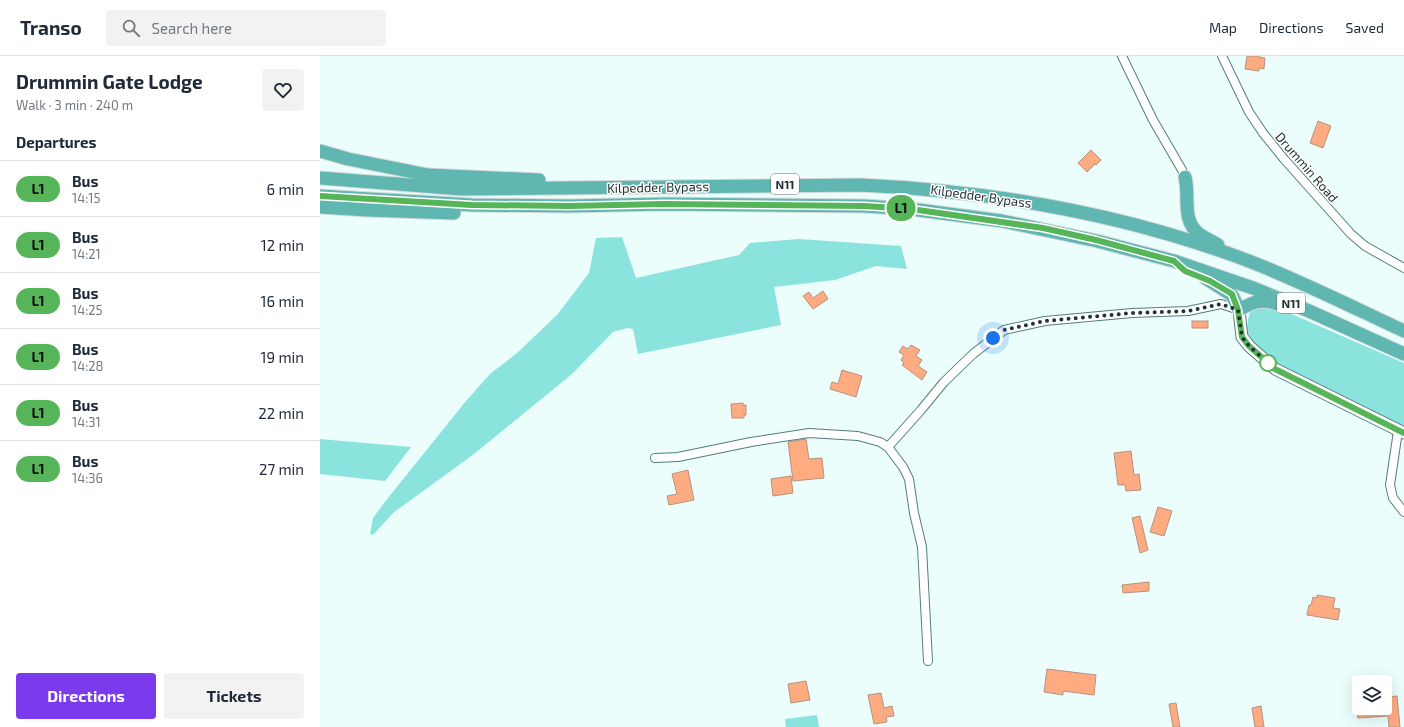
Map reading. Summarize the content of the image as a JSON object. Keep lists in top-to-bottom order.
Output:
{
  "streets": {
    "highway": ["N11", "Kilpedder Bypass"],
    "street": ["Drummin Road"]
  },
  "crossings": [
    ["N11", "Kilpedder Bypass"]
  ],
  "lines": ["bus line L1"],
  "page": {
    "header": "Transo",
    "search": "Search here",
    "nav": ["Map", "Directions", "Saved"],
    "heading": [
      ["Drummin Gate Lodge", "Walk · 3 min · 240 m"],
      "Departures"
    ],
    "on_map": "L1",
    "list": [
      {
        "mark": "L1",
        "name": "Bus",
        "note": "14:15",
        "value": "6 min"
      },
      {
        "mark": "L1",
        "name": "Bus",
        "note": "14:21",
        "value": "12 min"
      },
      {
        "mark": "L1",
        "name": "Bus",
        "note": "14:25",
        "value": "16 min"
      },
      {
        "mark": "L1",
        "name": "Bus",
        "note": "14:28",
        "value": "19 min"
      },
      {
        "mark": "L1",
        "name": "Bus",
        "note": "14:31",
        "value": "22 min"
      },
      {
        "mark": "L1",
        "name": "Bus",
        "note": "14:36",
        "value": "27 min"
      }
    ],
    "buttons": ["Directions", "Tickets"]
  }
}
